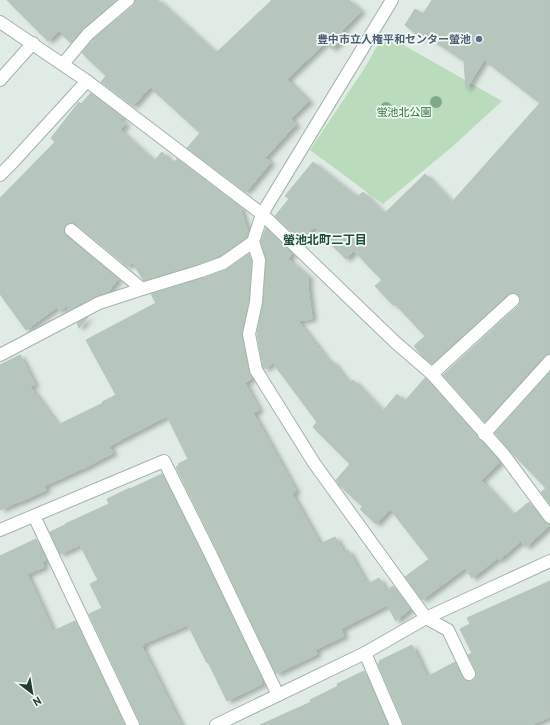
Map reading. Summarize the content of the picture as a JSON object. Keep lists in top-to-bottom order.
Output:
{
  "districts": ["螢池北町二丁目"],
  "parks": ["蛍池北公園"],
  "places": ["豊中市立人権平和センター螢池"],
  "north": "bottom right"
}
